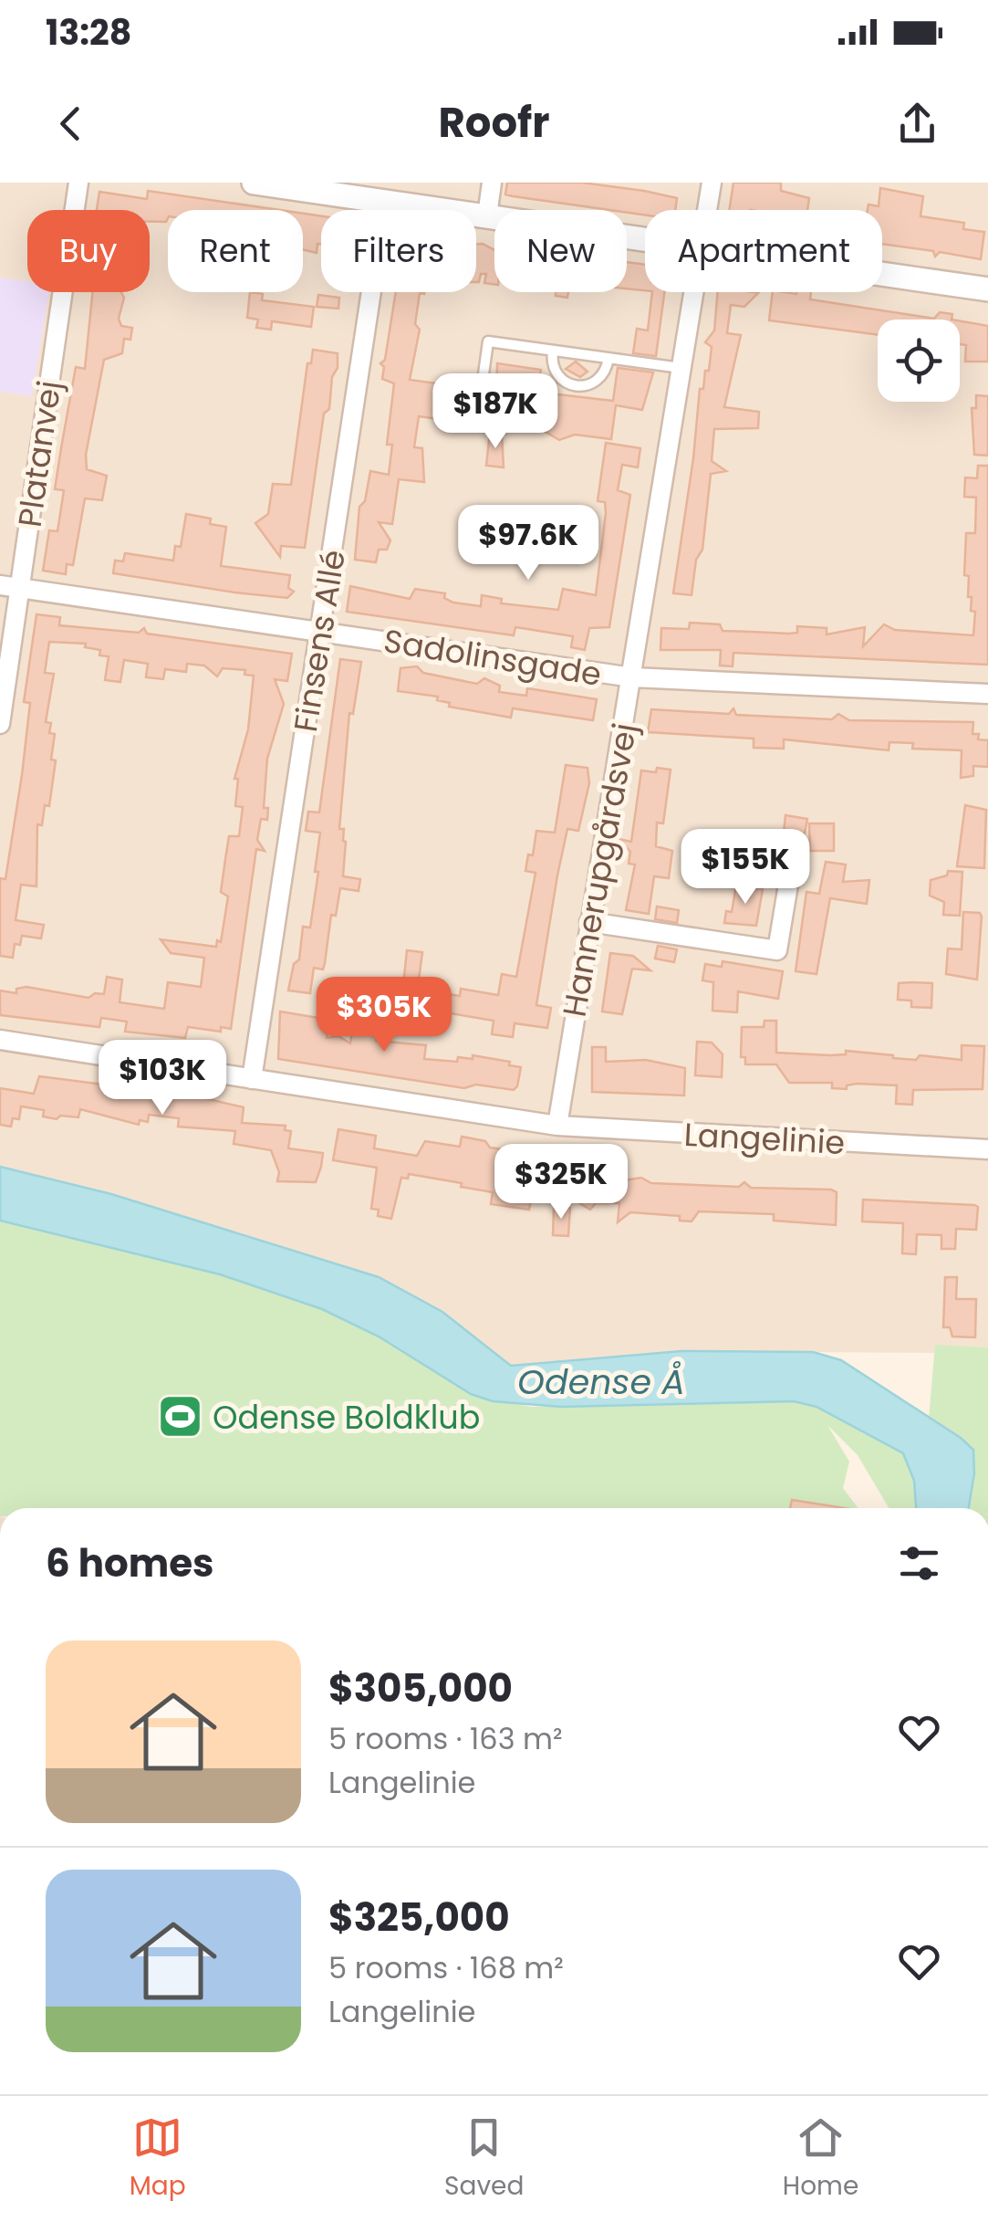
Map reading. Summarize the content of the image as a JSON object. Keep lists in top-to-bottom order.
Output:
{
  "streets": {
    "street": [
      "Platanvej",
      "Finsens Allé",
      "Sadolinsgade",
      "Hannerupgårdsvej",
      "Langelinie"
    ]
  },
  "crossings": [
    ["Platanvej", "Sadolinsgade"],
    ["Finsens Allé", "Sadolinsgade"],
    ["Finsens Allé", "Langelinie"],
    ["Sadolinsgade", "Hannerupgårdsvej"],
    ["Hannerupgårdsvej", "Langelinie"]
  ],
  "water": ["Odense Å"],
  "places": {
    "sports": ["Odense Boldklub"]
  },
  "page": {
    "status": "13:28",
    "header": "Roofr",
    "chip": [
      "Buy",
      "Rent",
      "Filters",
      "New",
      "Apartment"
    ],
    "price": [
      "$187K",
      "$97.6K",
      "$155K",
      "$305K",
      "$103K",
      "$325K"
    ],
    "heading": "6 homes",
    "list": [
      {
        "name": "$305,000",
        "note": "5 rooms · 163 m² · Langelinie"
      },
      {
        "name": "$325,000",
        "note": "5 rooms · 168 m² · Langelinie"
      }
    ],
    "tabs": ["Map", "Saved", "Home"]
  }
}
